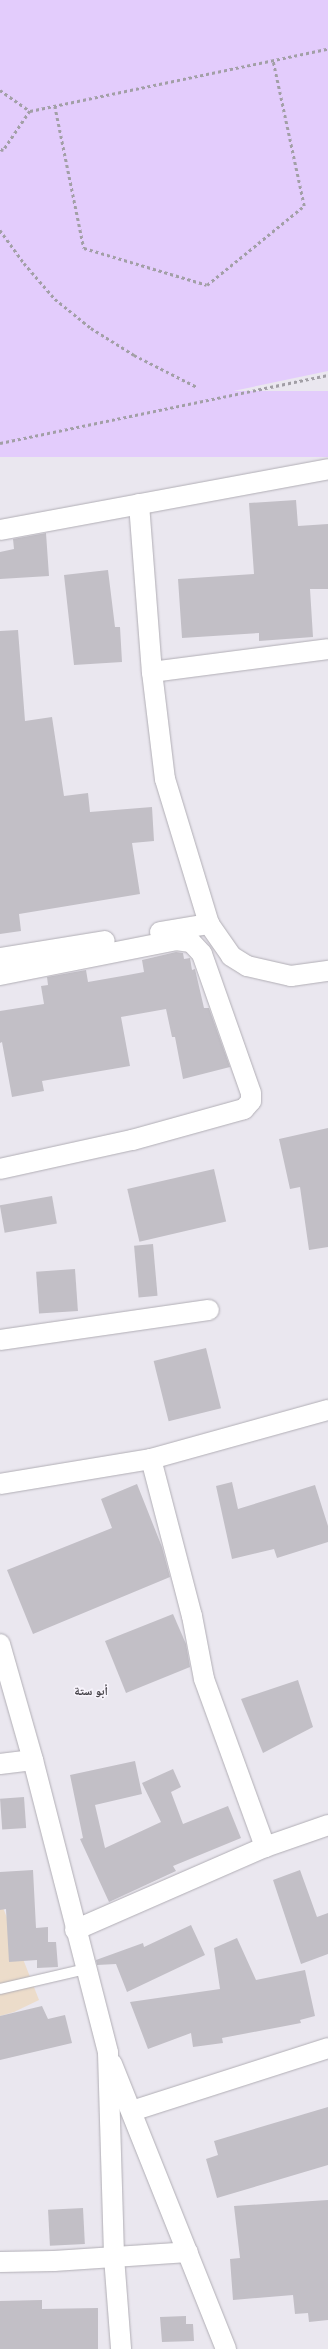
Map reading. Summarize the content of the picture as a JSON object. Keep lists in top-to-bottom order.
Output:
{
  "districts": ["أبو ستة"]
}
